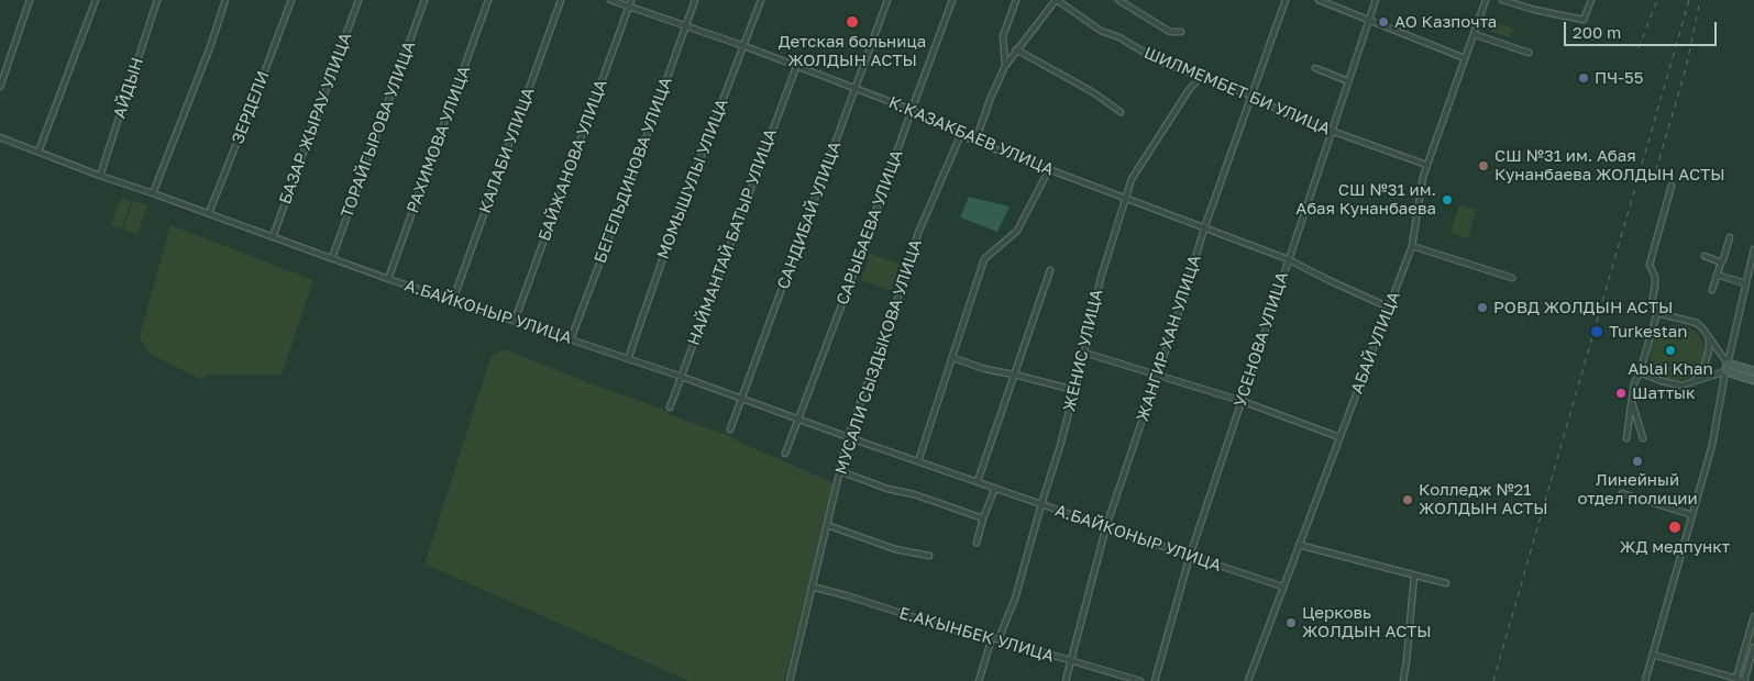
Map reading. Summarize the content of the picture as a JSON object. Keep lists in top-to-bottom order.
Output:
{
  "streets": {
    "street": [
      "АЙДЫН",
      "ШИЛМЕМБЕТ БИ УЛИЦА",
      "ЗЕРДЕЛИ",
      "БАЗАР ЖЫРАУ УЛИЦА",
      "ТОРАЙГЫРОВА УЛИЦА",
      "К.КАЗАКБАЕВ УЛИЦА",
      "РАХИМОВА УЛИЦА",
      "КАЛАБИ УЛИЦА",
      "БАЙЖАНОВА УЛИЦА",
      "БЕГЕЛЬДИНОВА УЛИЦА",
      "МОМЫШУЛЫ УЛИЦА",
      "САНДИБАЙ УЛИЦА",
      "САРЫБАЕВА УЛИЦА",
      "НАЙМАНТАЙ БАТЫР УЛИЦА",
      "А.БАЙКОНЫР УЛИЦА",
      "ЖАНГИР ХАН УЛИЦА",
      "УСЕНОВА УЛИЦА",
      "АБАЙ УЛИЦА",
      "ЖЕНИС УЛИЦА",
      "МУСАЛИ СЫЗДЫКОВА УЛИЦА",
      "Е.АКЫНБЕК УЛИЦА"
    ]
  },
  "crossings": [
    ["АЙДЫН", "А.БАЙКОНЫР УЛИЦА"],
    ["ШИЛМЕМБЕТ БИ УЛИЦА", "ЖАНГИР ХАН УЛИЦА"],
    ["ШИЛМЕМБЕТ БИ УЛИЦА", "УСЕНОВА УЛИЦА"],
    ["ШИЛМЕМБЕТ БИ УЛИЦА", "АБАЙ УЛИЦА"],
    ["ШИЛМЕМБЕТ БИ УЛИЦА", "ЖЕНИС УЛИЦА"],
    ["ЗЕРДЕЛИ", "А.БАЙКОНЫР УЛИЦА"],
    ["БАЗАР ЖЫРАУ УЛИЦА", "А.БАЙКОНЫР УЛИЦА"],
    ["ТОРАЙГЫРОВА УЛИЦА", "А.БАЙКОНЫР УЛИЦА"],
    ["К.КАЗАКБАЕВ УЛИЦА", "БАЙЖАНОВА УЛИЦА"],
    ["К.КАЗАКБАЕВ УЛИЦА", "БЕГЕЛЬДИНОВА УЛИЦА"],
    ["К.КАЗАКБАЕВ УЛИЦА", "МОМЫШУЛЫ УЛИЦА"],
    ["К.КАЗАКБАЕВ УЛИЦА", "САНДИБАЙ УЛИЦА"],
    ["К.КАЗАКБАЕВ УЛИЦА", "САРЫБАЕВА УЛИЦА"],
    ["К.КАЗАКБАЕВ УЛИЦА", "НАЙМАНТАЙ БАТЫР УЛИЦА"],
    ["К.КАЗАКБАЕВ УЛИЦА", "ЖАНГИР ХАН УЛИЦА"],
    ["К.КАЗАКБАЕВ УЛИЦА", "УСЕНОВА УЛИЦА"],
    ["К.КАЗАКБАЕВ УЛИЦА", "АБАЙ УЛИЦА"],
    ["К.КАЗАКБАЕВ УЛИЦА", "ЖЕНИС УЛИЦА"],
    ["К.КАЗАКБАЕВ УЛИЦА", "МУСАЛИ СЫЗДЫКОВА УЛИЦА"],
    ["РАХИМОВА УЛИЦА", "А.БАЙКОНЫР УЛИЦА"],
    ["КАЛАБИ УЛИЦА", "А.БАЙКОНЫР УЛИЦА"],
    ["БАЙЖАНОВА УЛИЦА", "А.БАЙКОНЫР УЛИЦА"],
    ["БЕГЕЛЬДИНОВА УЛИЦА", "А.БАЙКОНЫР УЛИЦА"],
    ["МОМЫШУЛЫ УЛИЦА", "А.БАЙКОНЫР УЛИЦА"],
    ["САНДИБАЙ УЛИЦА", "А.БАЙКОНЫР УЛИЦА"],
    ["САРЫБАЕВА УЛИЦА", "А.БАЙКОНЫР УЛИЦА"],
    ["НАЙМАНТАЙ БАТЫР УЛИЦА", "А.БАЙКОНЫР УЛИЦА"],
    ["А.БАЙКОНЫР УЛИЦА", "ЖАНГИР ХАН УЛИЦА"],
    ["А.БАЙКОНЫР УЛИЦА", "УСЕНОВА УЛИЦА"],
    ["А.БАЙКОНЫР УЛИЦА", "АБАЙ УЛИЦА"],
    ["А.БАЙКОНЫР УЛИЦА", "ЖЕНИС УЛИЦА"],
    ["А.БАЙКОНЫР УЛИЦА", "МУСАЛИ СЫЗДЫКОВА УЛИЦА"],
    ["ЖАНГИР ХАН УЛИЦА", "Е.АКЫНБЕК УЛИЦА"],
    ["ЖЕНИС УЛИЦА", "Е.АКЫНБЕК УЛИЦА"],
    ["МУСАЛИ СЫЗДЫКОВА УЛИЦА", "Е.АКЫНБЕК УЛИЦА"]
  ],
  "places": [
    "Детская больница ЖОЛДЫН АСТЫ",
    "АО Казпочта",
    "ПЧ-55",
    "СШ №31 им. Абая Кунанбаева ЖОЛДЫН АСТЫ",
    "СШ №31 им. Абая Кунанбаева",
    "РОВД ЖОЛДЫН АСТЫ",
    "Turkestan",
    "Ablai Khan",
    "Шаттык",
    "Линейный отдел полиции",
    "Колледж №21 ЖОЛДЫН АСТЫ",
    "ЖД медпункт",
    "Церковь ЖОЛДЫН АСТЫ"
  ],
  "scale_bar": "200 m"
}
